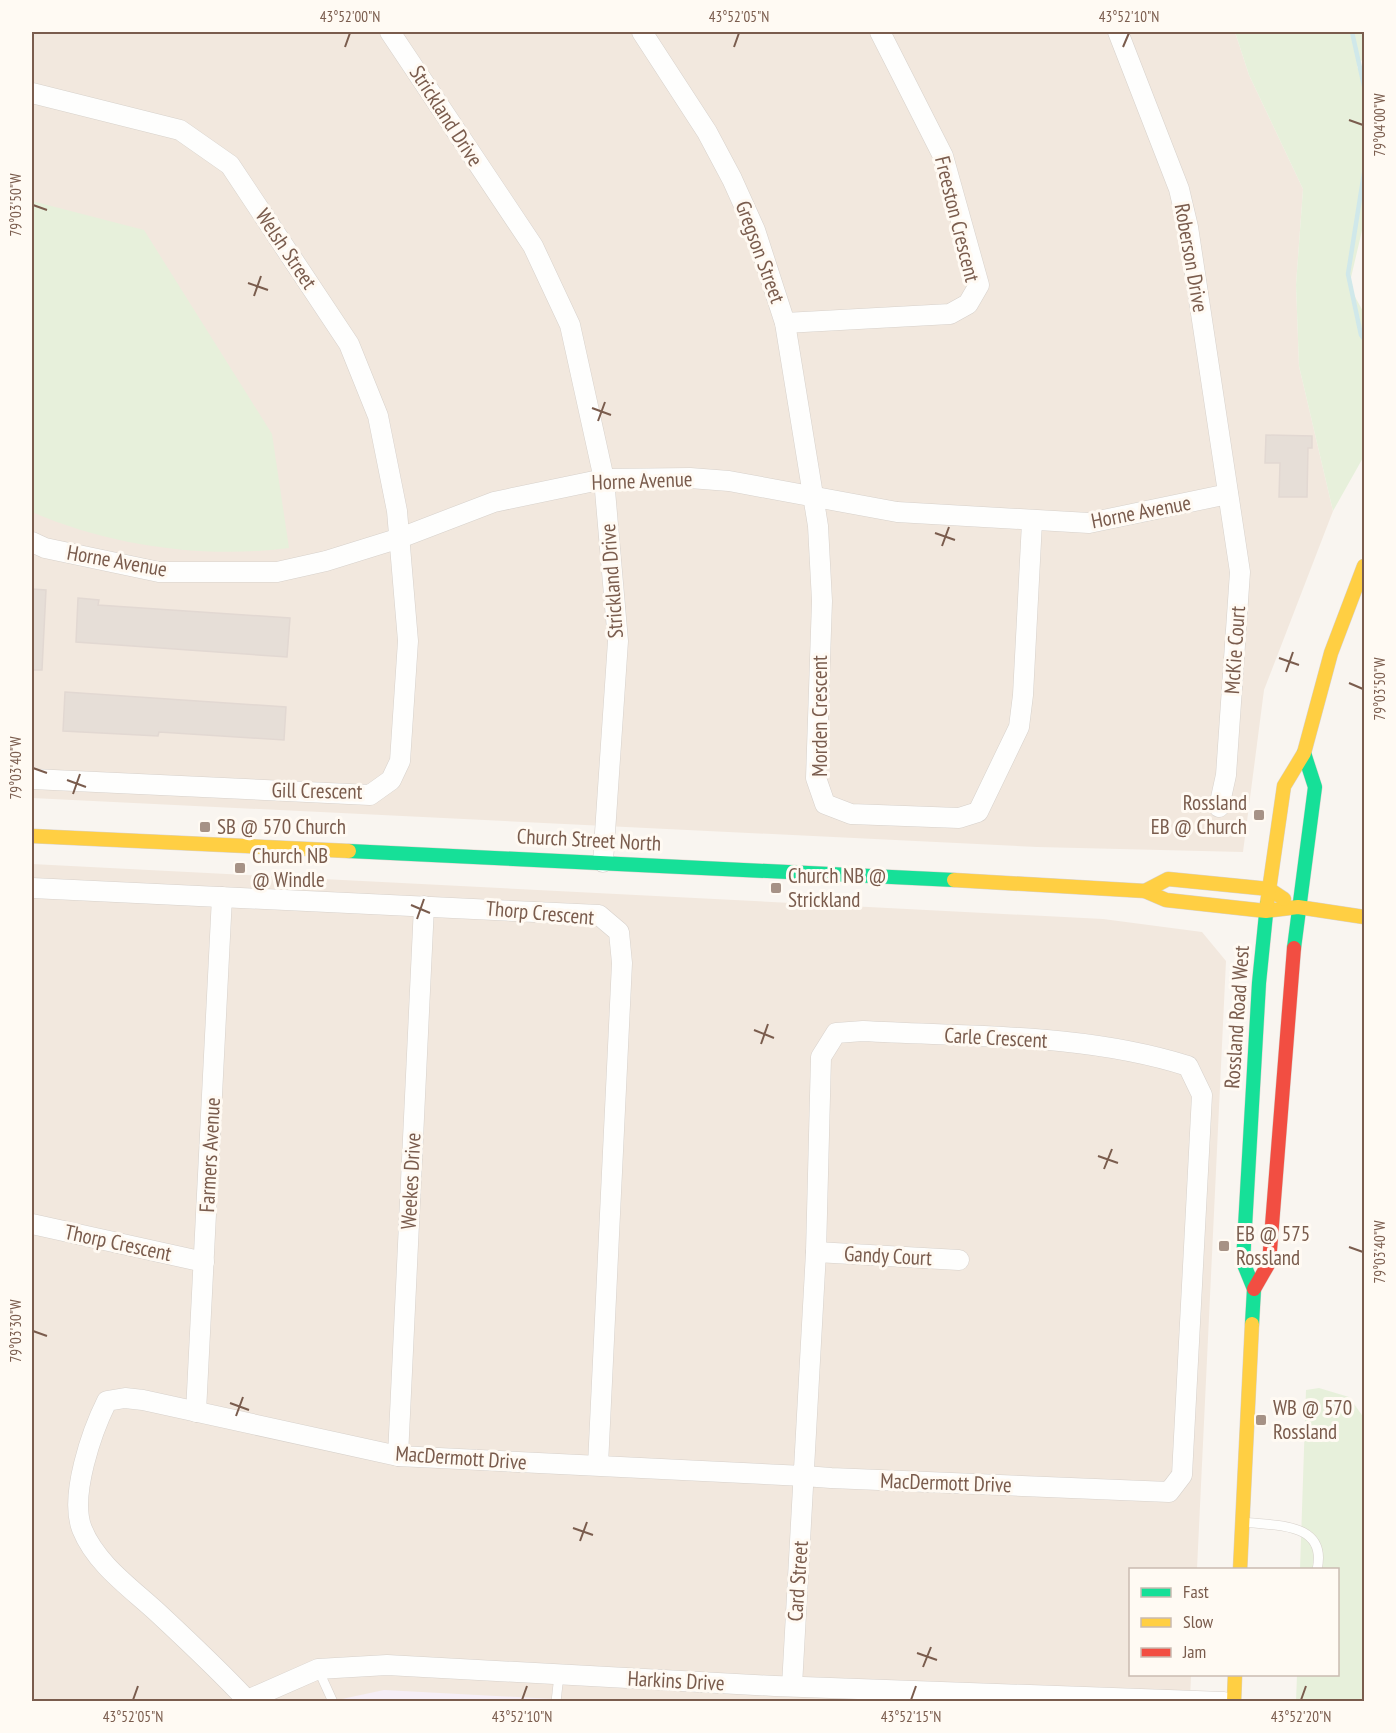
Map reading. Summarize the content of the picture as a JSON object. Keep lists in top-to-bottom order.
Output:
{
  "streets": {
    "main road": ["Church Street North", "Rossland Road West"],
    "street": [
      "Strickland Drive",
      "Freeston Crescent",
      "Welsh Street",
      "Gregson Street",
      "Roberson Drive",
      "Horne Avenue",
      "McKie Court",
      "Morden Crescent",
      "Gill Crescent",
      "Thorp Crescent",
      "Carle Crescent",
      "Farmers Avenue",
      "Weekes Drive",
      "Gandy Court",
      "MacDermott Drive",
      "Card Street",
      "Harkins Drive"
    ]
  },
  "crossings": [
    ["Strickland Drive", "Horne Avenue"],
    ["Strickland Drive", "Church Street North"],
    ["Freeston Crescent", "Gregson Street"],
    ["Welsh Street", "Horne Avenue"],
    ["Welsh Street", "Gill Crescent"],
    ["Gregson Street", "Horne Avenue"],
    ["Gregson Street", "Morden Crescent"],
    ["Roberson Drive", "Horne Avenue"],
    ["Roberson Drive", "McKie Court"],
    ["Horne Avenue", "McKie Court"],
    ["Horne Avenue", "Morden Crescent"],
    ["Horne Avenue", "Gill Crescent"],
    ["Church Street North", "Rossland Road West"],
    ["Thorp Crescent", "Farmers Avenue"],
    ["Thorp Crescent", "Weekes Drive"],
    ["Thorp Crescent", "MacDermott Drive"],
    ["Carle Crescent", "Gandy Court"],
    ["Carle Crescent", "MacDermott Drive"],
    ["Carle Crescent", "Card Street"],
    ["Farmers Avenue", "MacDermott Drive"],
    ["Weekes Drive", "MacDermott Drive"],
    ["MacDermott Drive", "Card Street"],
    ["MacDermott Drive", "Harkins Drive"],
    ["Card Street", "Harkins Drive"]
  ],
  "places": {
    "transit": [
      "Rossland EB @ Church",
      "SB @ 570 Church",
      "Church NB @ Windle",
      "Church NB @ Strickland",
      "EB @ 575 Rossland",
      "WB @ 570 Rossland"
    ]
  },
  "legend": ["Fast", "Slow", "Jam"],
  "coordinates": [
    "43°52'00\"N",
    "43°52'05\"N",
    "43°52'10\"N",
    "79°04'00\"W",
    "79°03'50\"W",
    "79°03'40\"W",
    "79°03'30\"W",
    "43°52'15\"N",
    "43°52'20\"N"
  ]
}
